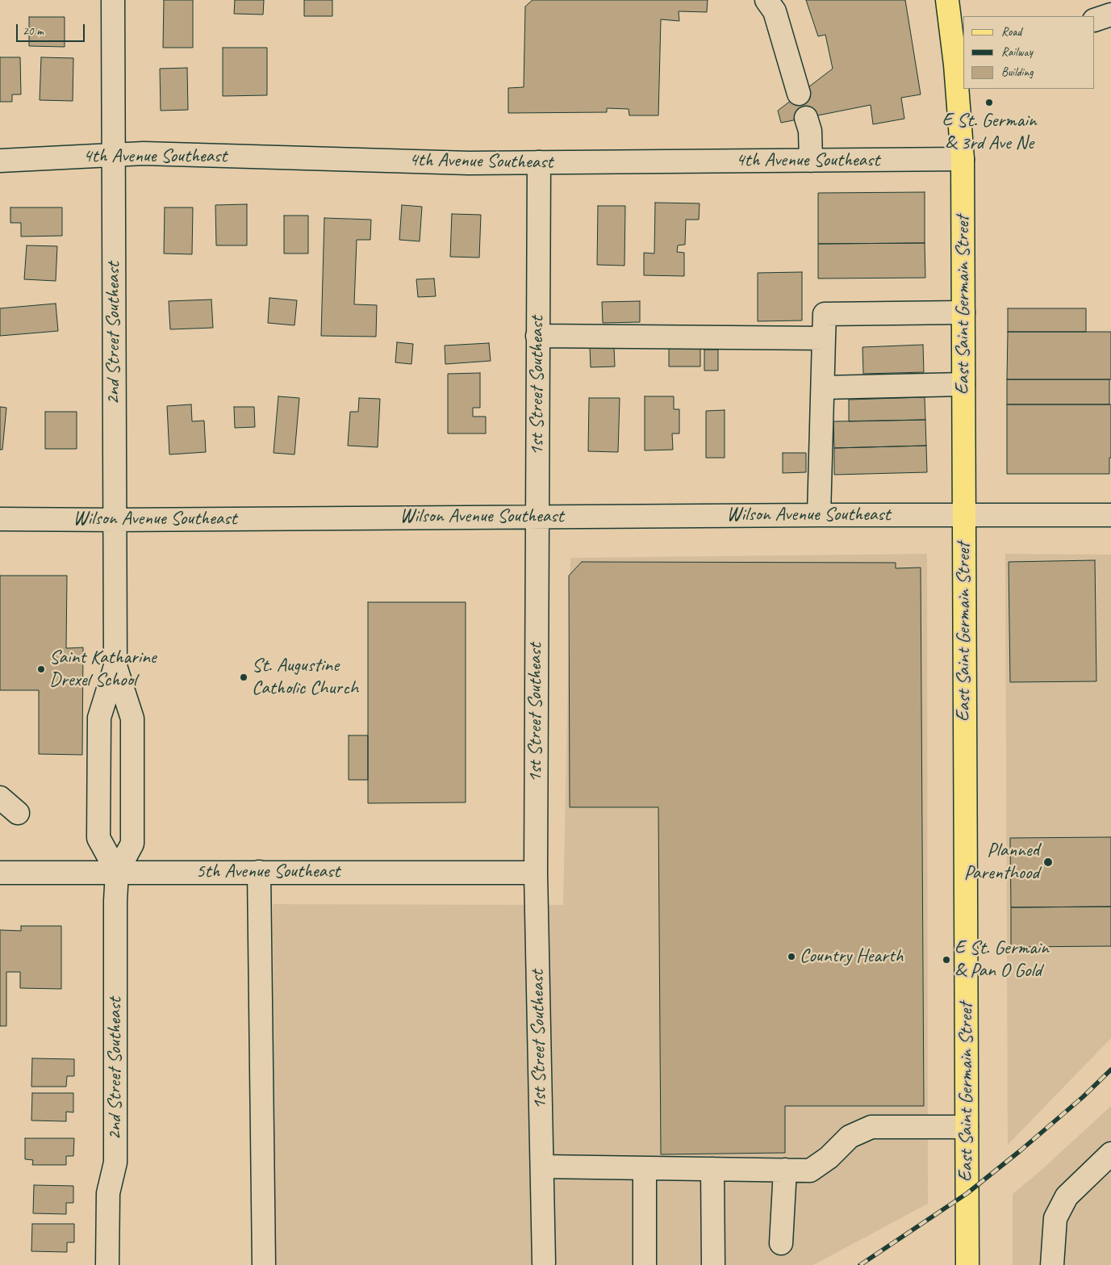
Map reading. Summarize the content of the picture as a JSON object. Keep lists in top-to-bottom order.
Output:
{
  "streets": {
    "main road": ["East Saint Germain Street"],
    "street": [
      "4th Avenue Southeast",
      "2nd Street Southeast",
      "1st Street Southeast",
      "Wilson Avenue Southeast",
      "5th Avenue Southeast"
    ]
  },
  "crossings": [
    ["4th Avenue Southeast", "East Saint Germain Street"],
    ["4th Avenue Southeast", "2nd Street Southeast"],
    ["4th Avenue Southeast", "1st Street Southeast"],
    ["East Saint Germain Street", "Wilson Avenue Southeast"],
    ["2nd Street Southeast", "Wilson Avenue Southeast"],
    ["2nd Street Southeast", "5th Avenue Southeast"],
    ["1st Street Southeast", "Wilson Avenue Southeast"],
    ["1st Street Southeast", "5th Avenue Southeast"]
  ],
  "places": [
    "E St. Germain & 3rd Ave Ne",
    "Saint Katharine Drexel School",
    "St. Augustine Catholic Church",
    "Planned Parenthood",
    "Country Hearth",
    "E St. Germain & Pan O Gold"
  ],
  "legend": ["Road", "Railway", "Building"],
  "scale_bar": "20 m"
}
